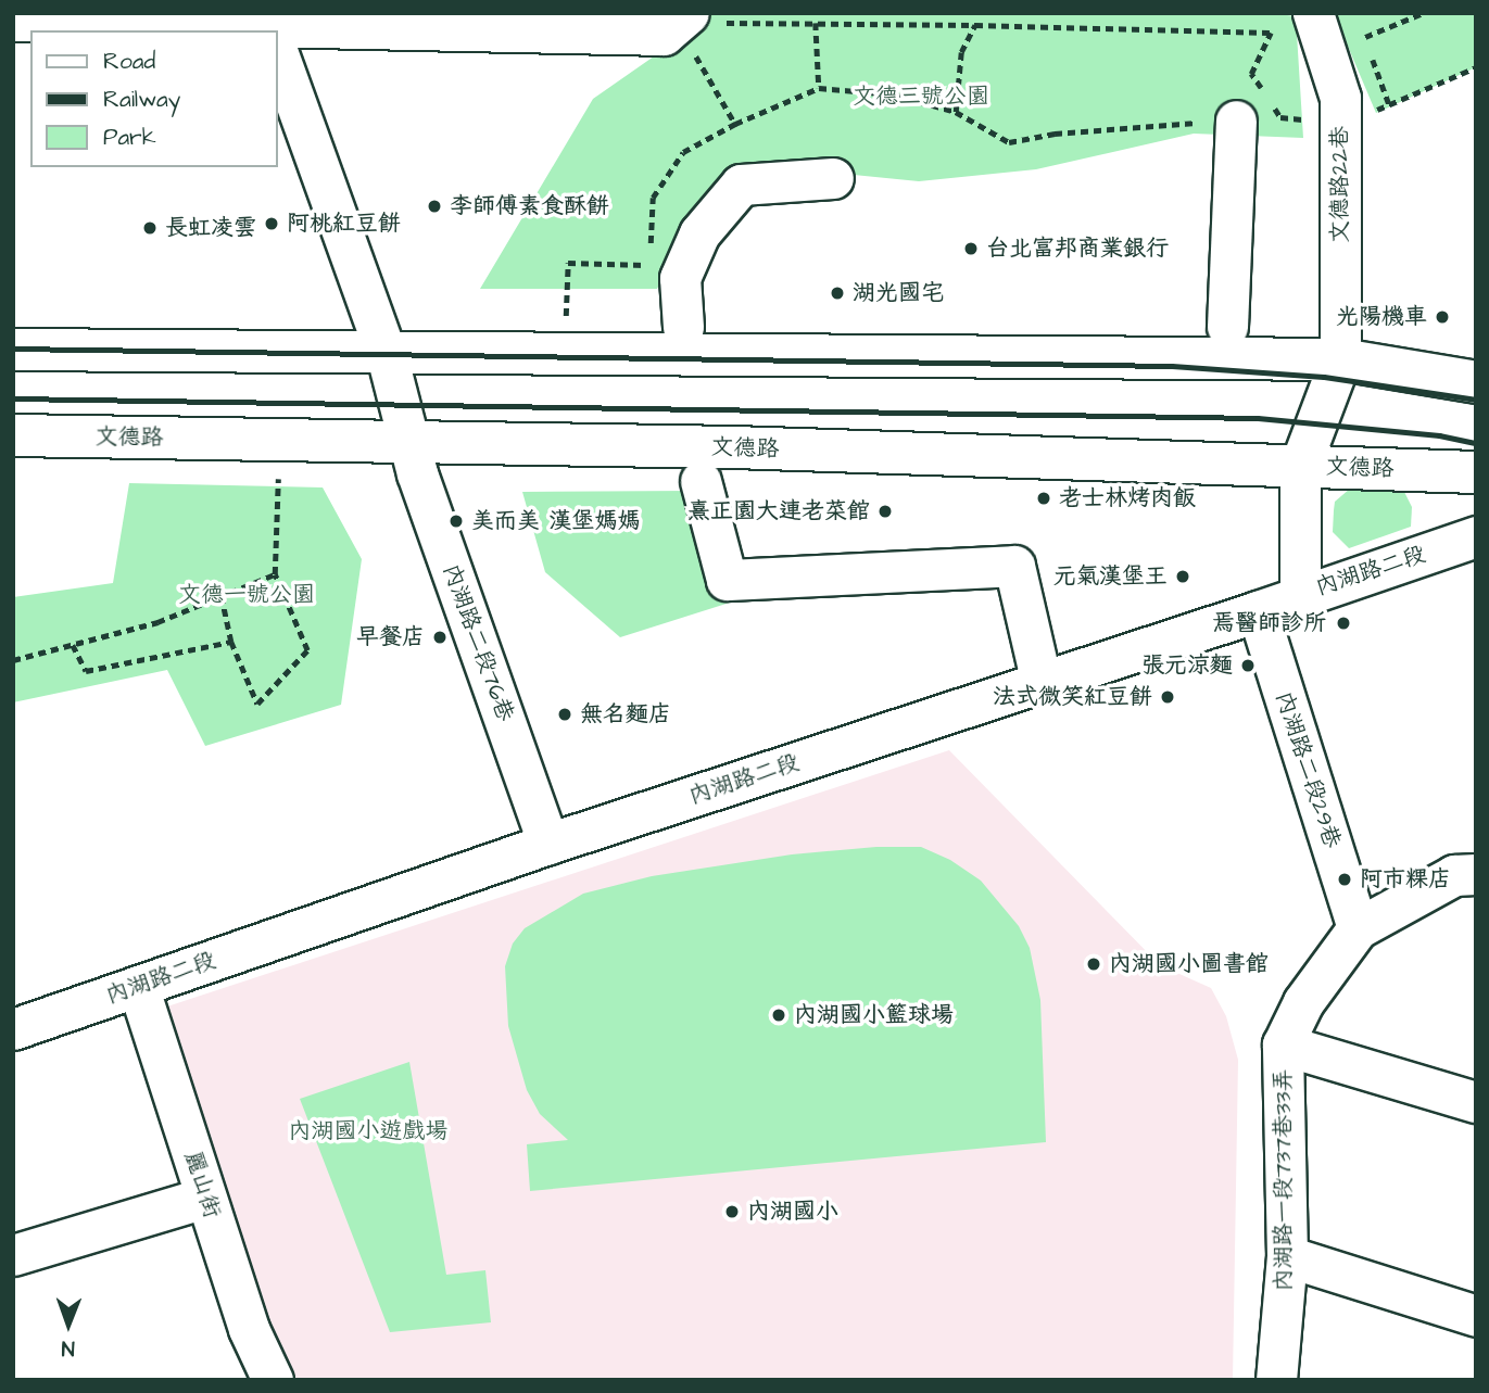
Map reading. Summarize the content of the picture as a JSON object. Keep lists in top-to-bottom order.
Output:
{
  "streets": {
    "main road": ["文德路"],
    "street": [
      "文德路22巷",
      "內湖路二段",
      "內湖路二段76巷",
      "內湖路二段29巷",
      "內湖路一段737巷33弄",
      "麗山街"
    ]
  },
  "crossings": [
    ["文德路", "內湖路二段76巷"],
    ["內湖路二段", "內湖路二段76巷"],
    ["內湖路二段", "內湖路二段29巷"],
    ["內湖路二段", "麗山街"]
  ],
  "parks": ["文德三號公園", "文德一號公園", "內湖國小遊戲場"],
  "places": [
    "李師傅素食酥餅",
    "阿桃紅豆餅",
    "長虹凌雲",
    "台北富邦商業銀行",
    "湖光國宅",
    "光陽機車",
    "老士林烤肉飯",
    "熹正園大連老菜館",
    "美而美 漢堡媽媽",
    "元氣漢堡王",
    "焉醫師診所",
    "早餐店",
    "張元涼麵",
    "法式微笑紅豆餅",
    "無名麵店",
    "阿市粿店",
    "內湖國小圖書館",
    "內湖國小籃球場",
    "內湖國小"
  ],
  "legend": ["Road", "Railway", "Park"],
  "north": "bottom"
}
